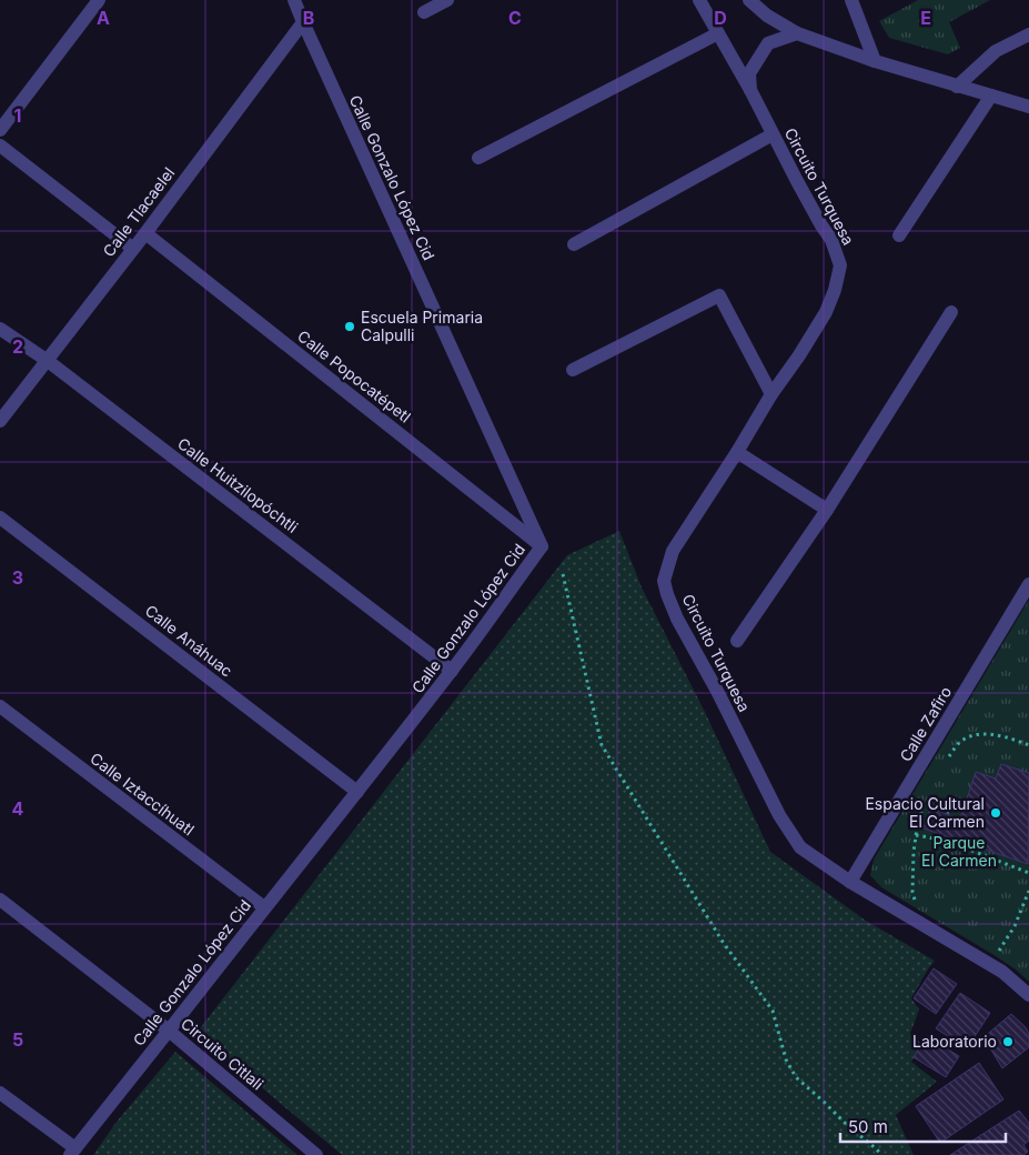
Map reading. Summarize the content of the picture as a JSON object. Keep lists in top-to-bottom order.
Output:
{
  "streets": {
    "street": [
      "Calle Gonzalo López Cid",
      "Circuito Turquesa",
      "Calle Tlacaelel",
      "Calle Popocatépetl",
      "Calle Huitzilopóchtli",
      "Calle Anáhuac",
      "Calle Zafiro",
      "Calle Iztaccíhuatl",
      "Circuito Citlali"
    ]
  },
  "crossings": [
    ["Calle Gonzalo López Cid", "Calle Tlacaelel"],
    ["Calle Gonzalo López Cid", "Calle Popocatépetl"],
    ["Calle Gonzalo López Cid", "Calle Huitzilopóchtli"],
    ["Calle Gonzalo López Cid", "Calle Anáhuac"],
    ["Calle Gonzalo López Cid", "Calle Iztaccíhuatl"],
    ["Calle Gonzalo López Cid", "Circuito Citlali"],
    ["Circuito Turquesa", "Calle Zafiro"],
    ["Calle Tlacaelel", "Calle Popocatépetl"],
    ["Calle Tlacaelel", "Calle Huitzilopóchtli"]
  ],
  "parks": ["Parque El Carmen"],
  "places": ["Escuela Primaria Calpulli", "Espacio Cultural El Carmen", "Laboratorio"],
  "scale_bar": "50 m",
  "grid": {
    "columns": [
      "A",
      "B",
      "C",
      "D",
      "E"
    ],
    "rows": [
      "1",
      "2",
      "3",
      "4",
      "5"
    ]
  }
}
